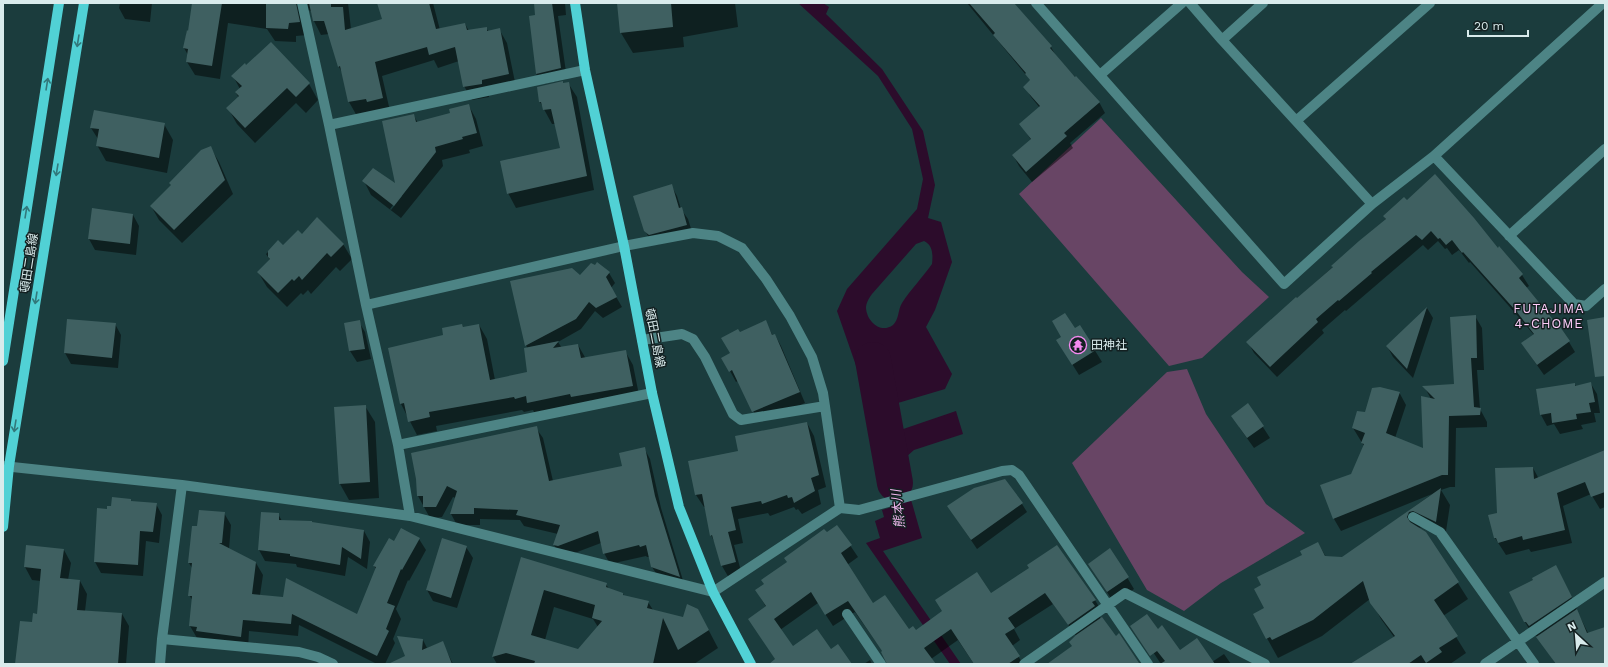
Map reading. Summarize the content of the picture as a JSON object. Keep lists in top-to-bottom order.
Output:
{
  "streets": {
    "main road": ["頓田二島線"]
  },
  "districts": ["FUTAJIMA 4-CHOME"],
  "water": ["熊本川"],
  "places": {
    "temple": ["田神社"]
  },
  "scale_bar": "20 m",
  "north": "top left"
}
